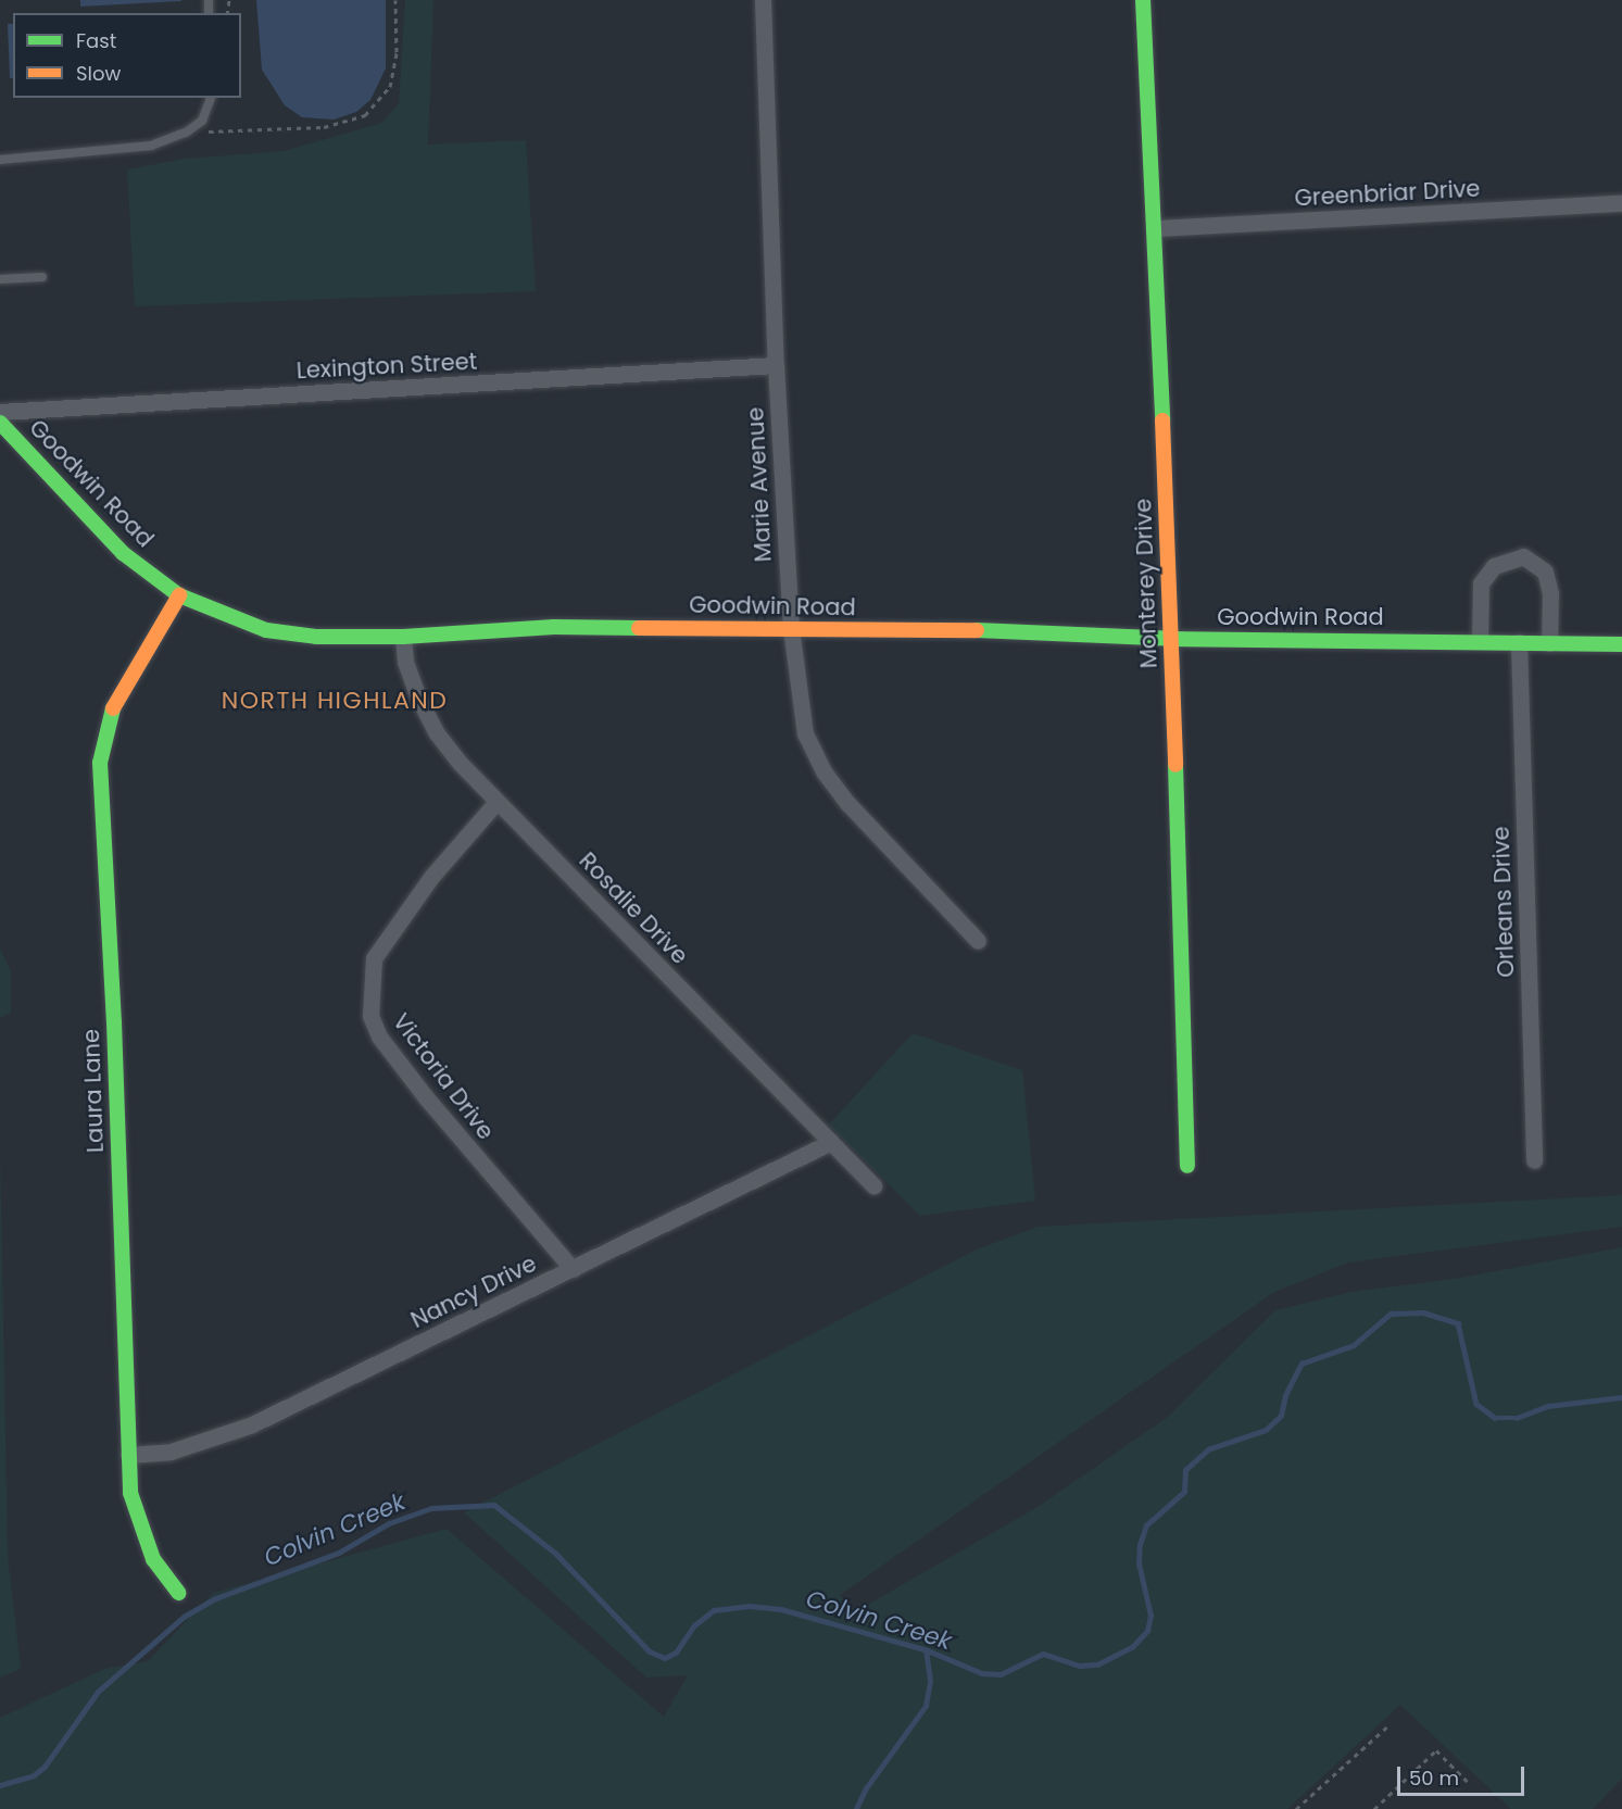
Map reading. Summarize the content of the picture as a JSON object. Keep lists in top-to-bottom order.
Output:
{
  "streets": {
    "street": [
      "Greenbriar Drive",
      "Lexington Street",
      "Goodwin Road",
      "Marie Avenue",
      "Monterey Drive",
      "Orleans Drive",
      "Rosalie Drive",
      "Victoria Drive",
      "Laura Lane",
      "Nancy Drive"
    ]
  },
  "crossings": [
    ["Greenbriar Drive", "Monterey Drive"],
    ["Lexington Street", "Marie Avenue"],
    ["Goodwin Road", "Marie Avenue"],
    ["Goodwin Road", "Monterey Drive"],
    ["Goodwin Road", "Orleans Drive"],
    ["Goodwin Road", "Rosalie Drive"],
    ["Goodwin Road", "Laura Lane"],
    ["Rosalie Drive", "Victoria Drive"],
    ["Rosalie Drive", "Nancy Drive"],
    ["Victoria Drive", "Nancy Drive"],
    ["Laura Lane", "Nancy Drive"]
  ],
  "districts": ["NORTH HIGHLAND"],
  "water": ["Colvin Creek"],
  "legend": ["Fast", "Slow"],
  "scale_bar": "50 m"
}
